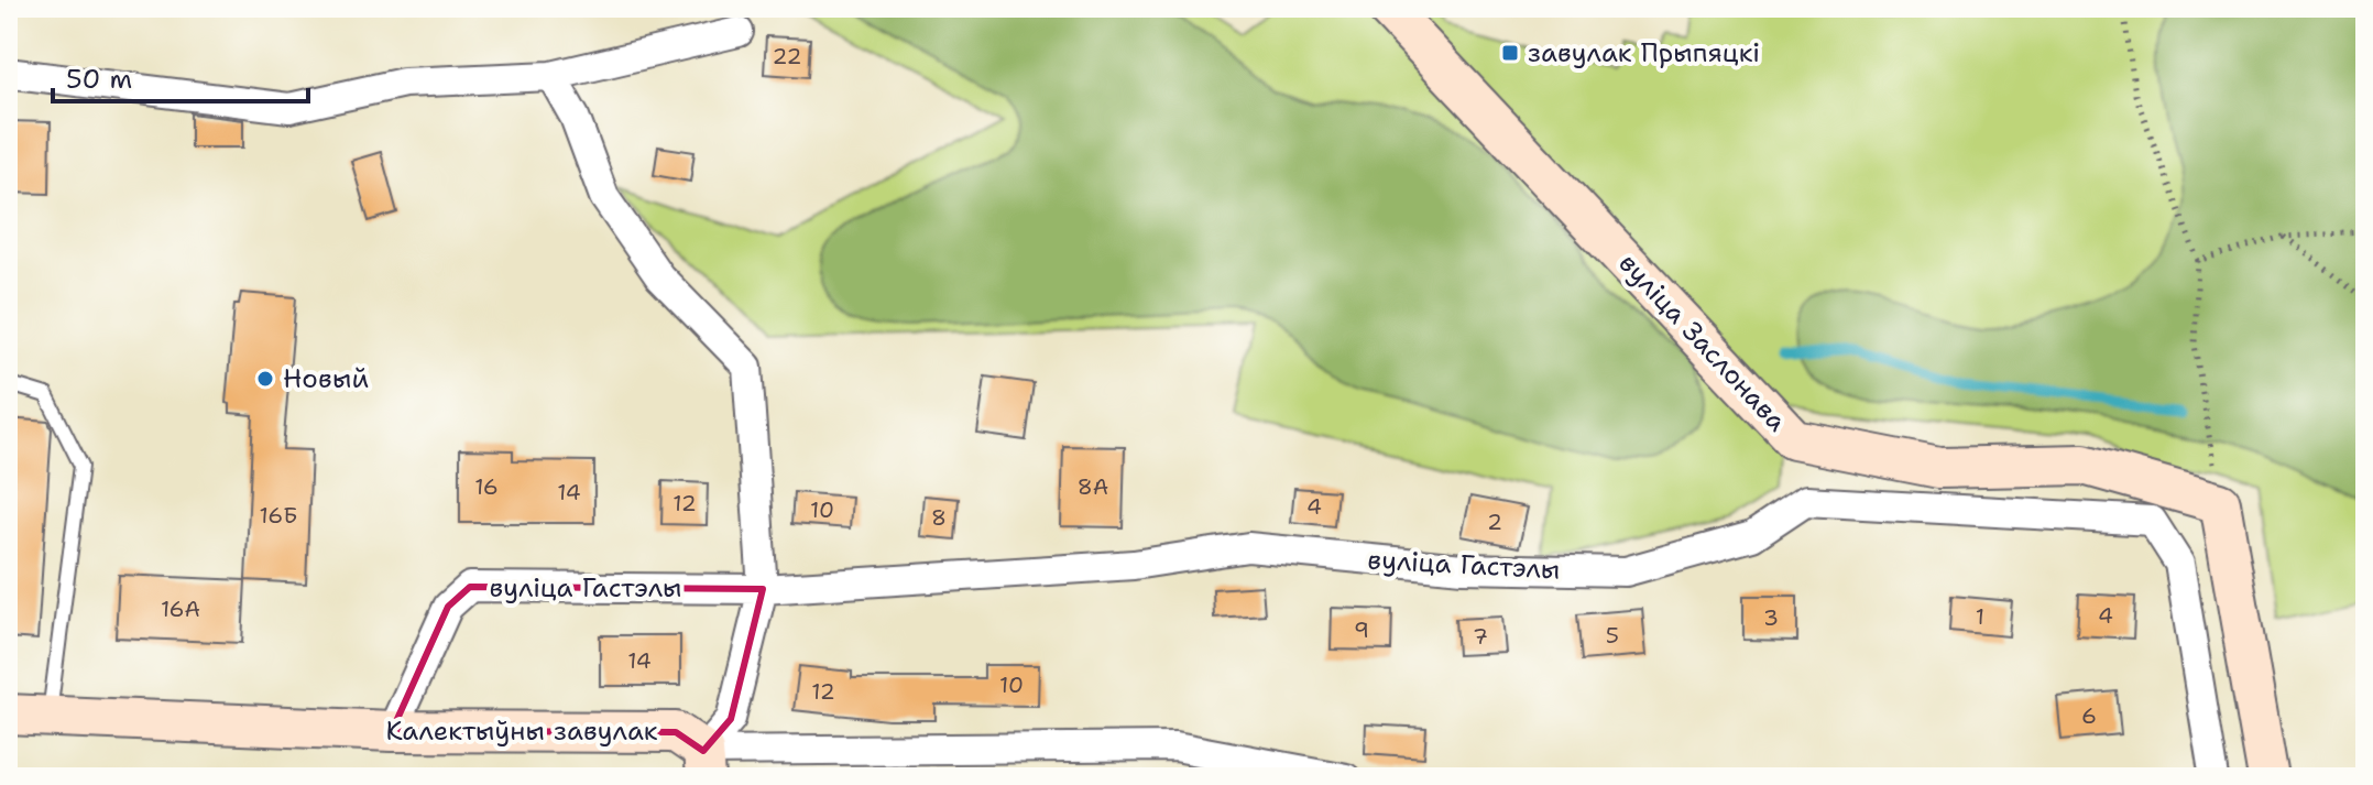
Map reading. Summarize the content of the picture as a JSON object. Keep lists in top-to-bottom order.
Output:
{
  "streets": {
    "street": ["вуліца Заслонава", "вуліца Гастэлы", "Калектыўны завулак"]
  },
  "crossings": [
    ["вуліца Гастэлы", "Калектыўны завулак"]
  ],
  "places": {
    "transit": ["завулак Прыпяцкі"],
    "other": ["Новый"]
  },
  "house_numbers": [
    "22",
    "16",
    "8А",
    "14",
    "12",
    "4",
    "10",
    "16Б",
    "8",
    "2",
    "16А",
    "4",
    "1",
    "3",
    "9",
    "5",
    "7",
    "14",
    "10",
    "12",
    "6"
  ],
  "scale_bar": "50 m"
}
